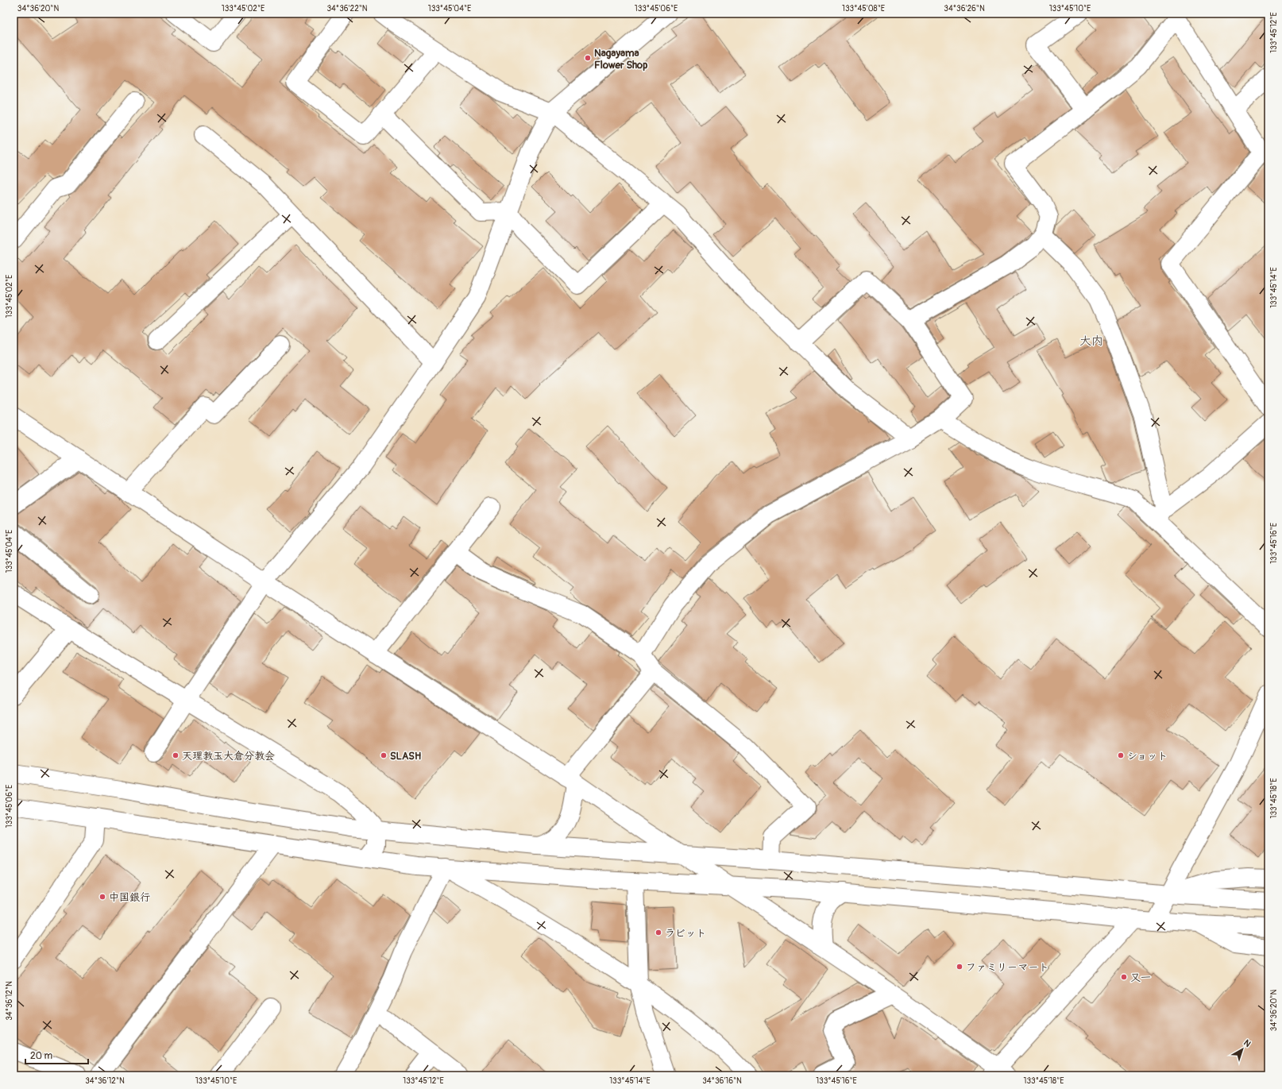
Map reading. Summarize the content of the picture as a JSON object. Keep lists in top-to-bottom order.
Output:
{
  "districts": ["大内"],
  "places": [
    "Nagayama Flower Shop",
    "天理教玉大倉分教会",
    "SLASH",
    "ショット",
    "中国銀行",
    "ラビット",
    "ファミリーマート",
    "又一"
  ],
  "scale_bar": "20 m",
  "north": "top right",
  "coordinates": [
    "34°36'20\"N",
    "133°45'02\"E",
    "34°36'22\"N",
    "133°45'04\"E",
    "133°45'06\"E",
    "133°45'08\"E",
    "34°36'26\"N",
    "133°45'10\"E",
    "133°45'12\"E",
    "133°45'14\"E",
    "133°45'16\"E",
    "133°45'18\"E",
    "34°36'12\"N",
    "34°36'16\"N"
  ]
}
